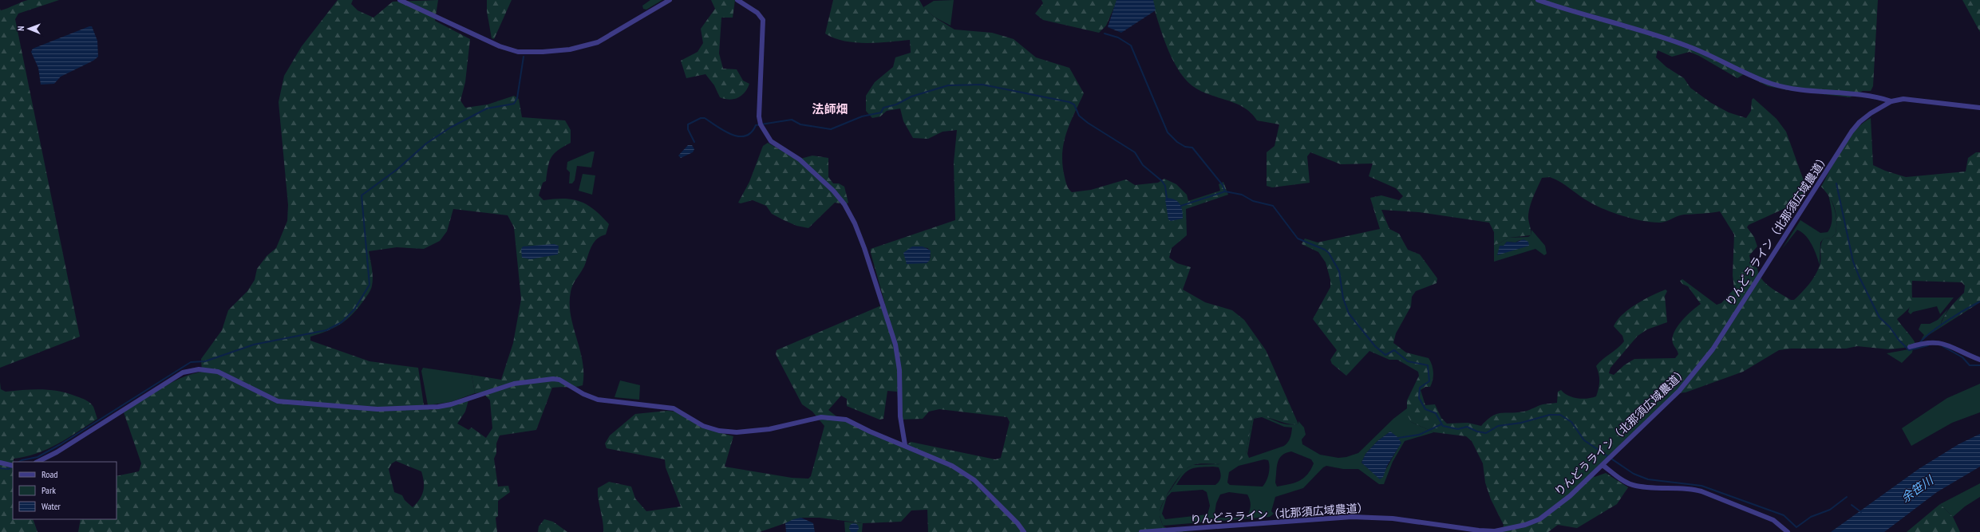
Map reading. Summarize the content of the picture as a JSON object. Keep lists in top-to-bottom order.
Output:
{
  "streets": {
    "street": ["りんどうライン（北那須広域農道）"]
  },
  "districts": ["法師畑"],
  "water": ["余笹川"],
  "legend": ["Road", "Park", "Water"],
  "north": "left"
}
